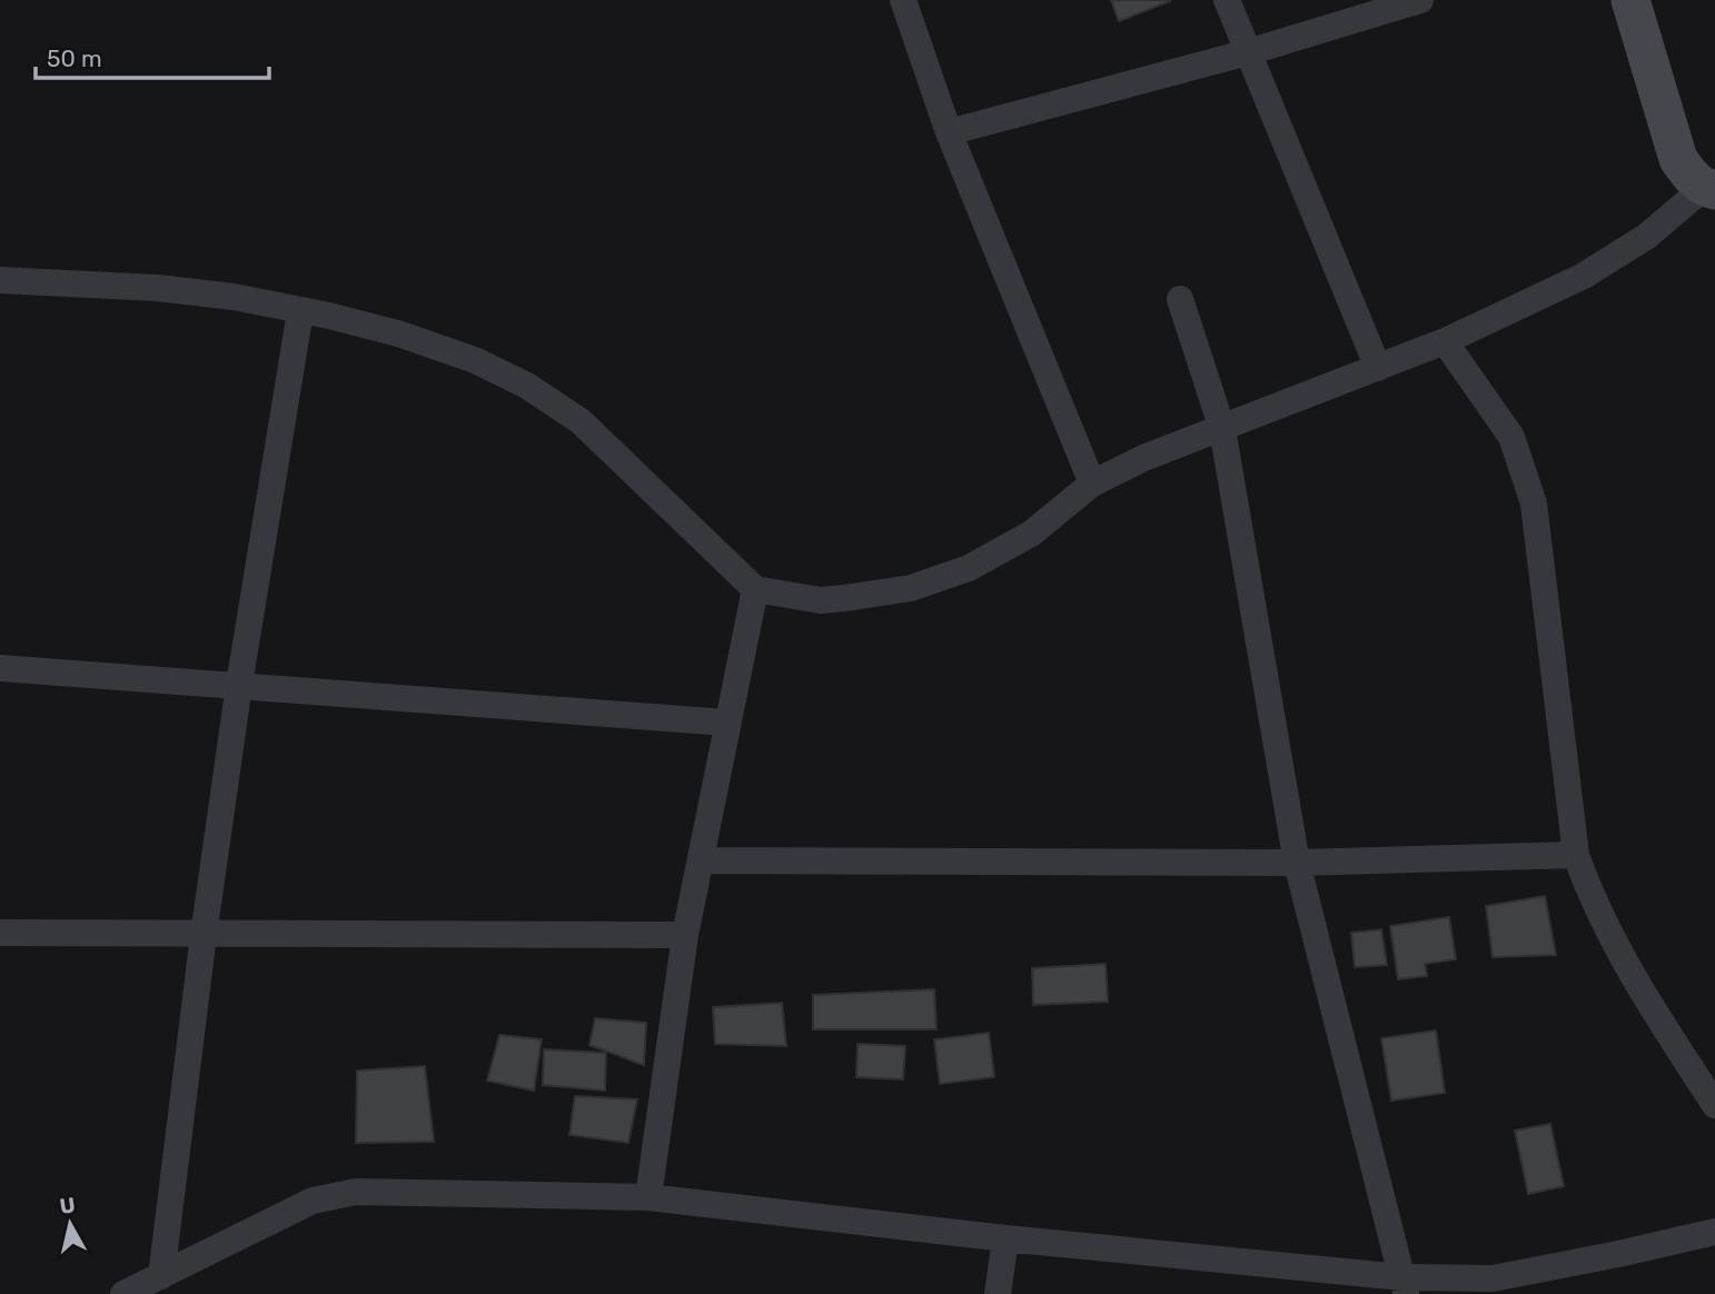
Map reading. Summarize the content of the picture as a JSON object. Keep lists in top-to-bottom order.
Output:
{
  "scale_bar": "50 m",
  "north": "top"
}
